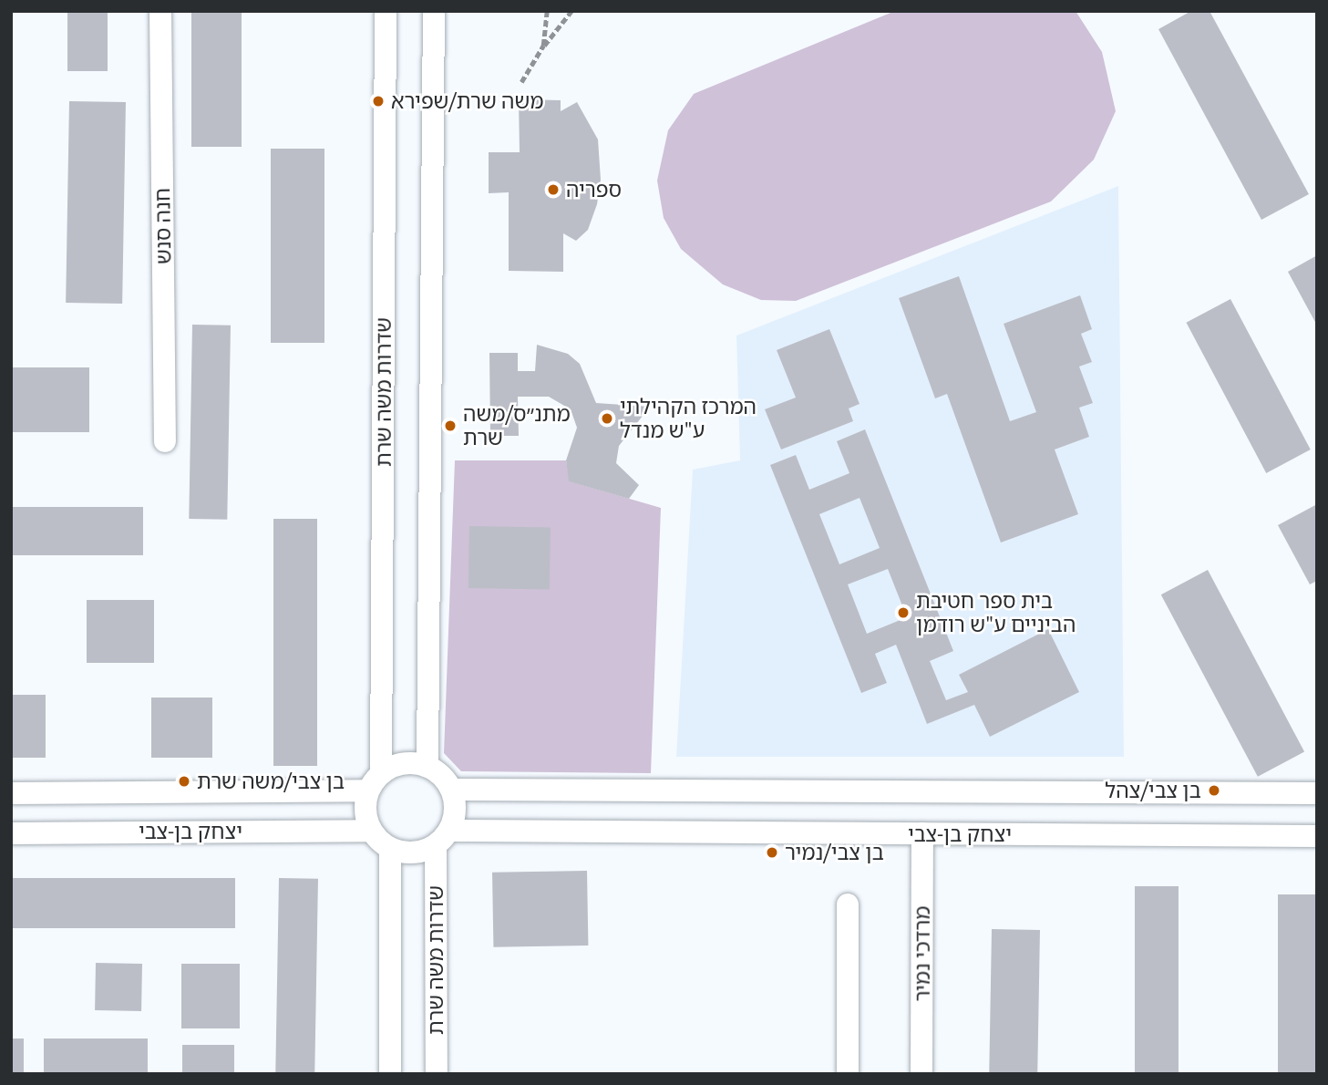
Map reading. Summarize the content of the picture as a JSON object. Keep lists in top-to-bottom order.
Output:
{
  "streets": {
    "street": [
      "חנה סנש",
      "שדרות משה שרת",
      "יצחק בן-צבי",
      "מרדכי נמיר"
    ]
  },
  "crossings": [
    ["שדרות משה שרת", "יצחק בן-צבי"],
    ["יצחק בן-צבי", "מרדכי נמיר"]
  ],
  "places": [
    "משה שרת/שפירא",
    "ספריה",
    "המרכז הקהילתי ע\"ש מנדל",
    "מתנ״ס/משה שרת",
    "בית ספר חטיבת הביניים ע\"ש רודמן",
    "בן צבי/משה שרת",
    "בן צבי/צהל",
    "בן צבי/נמיר"
  ]
}
